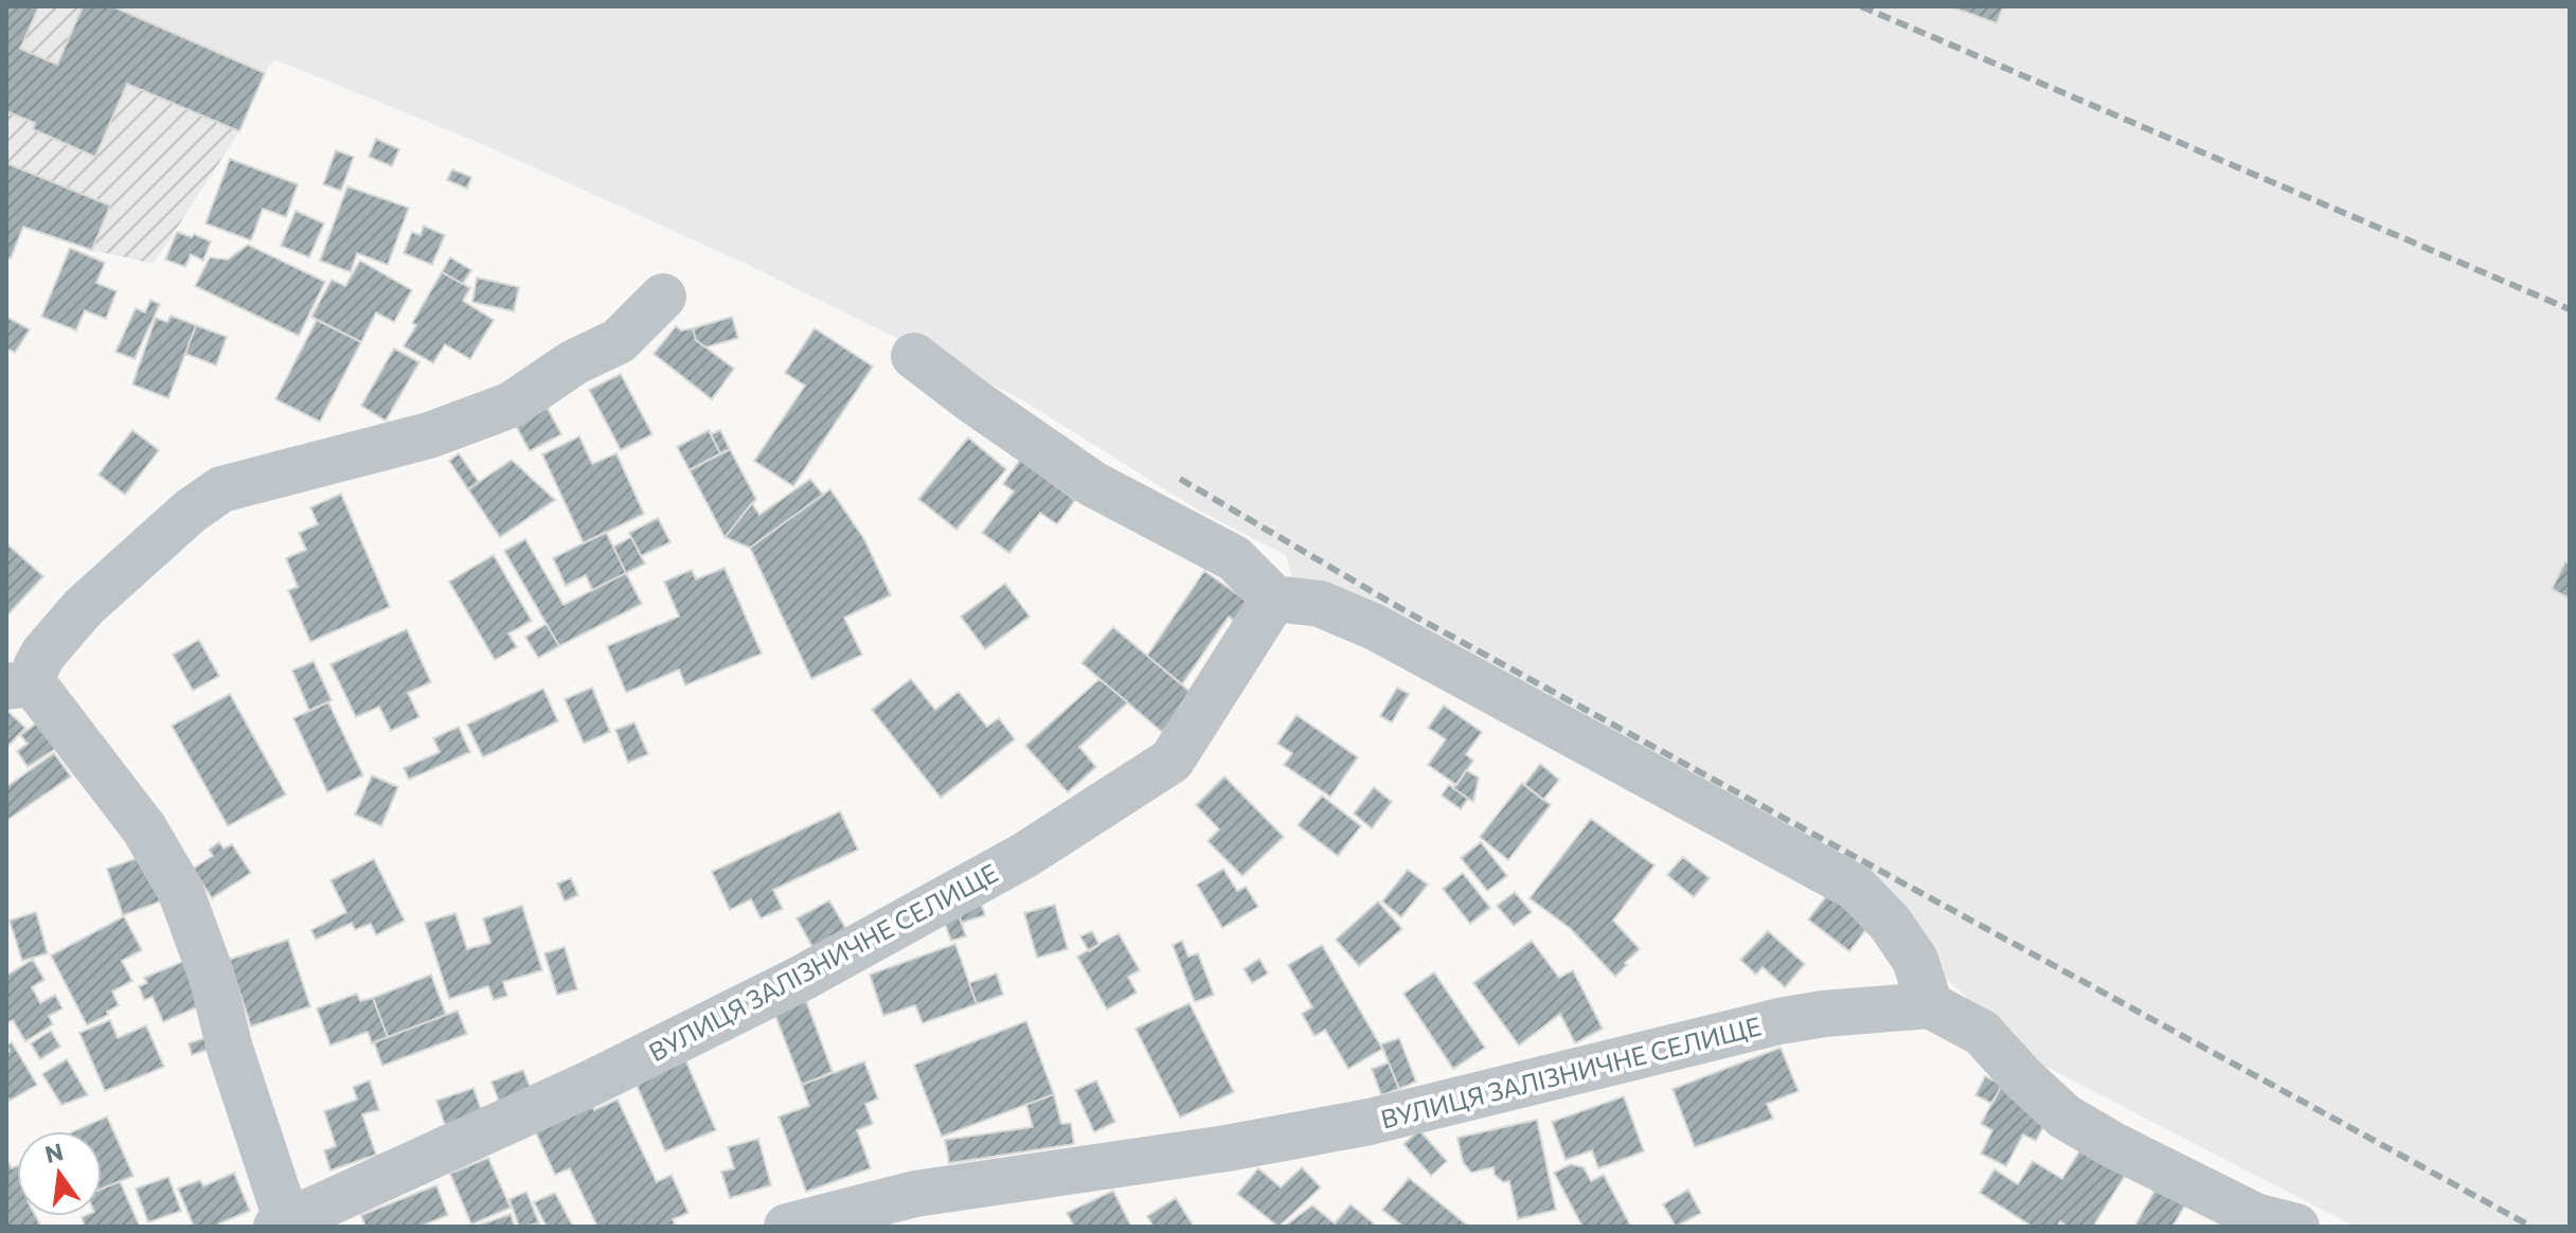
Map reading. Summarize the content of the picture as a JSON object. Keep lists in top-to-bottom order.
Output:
{
  "streets": {
    "street": ["ВУЛИЦЯ ЗАЛІЗНИЧНЕ СЕЛИЩЕ"]
  },
  "north": "top"
}
